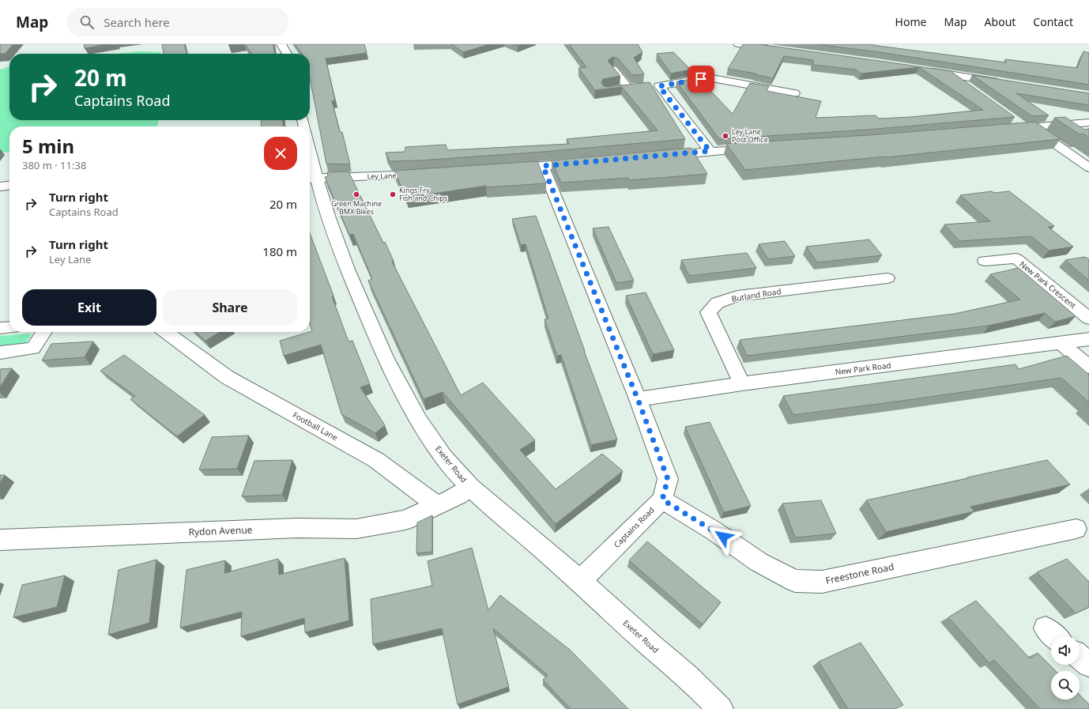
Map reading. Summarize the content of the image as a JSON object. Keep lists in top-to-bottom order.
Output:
{
  "streets": {
    "street": [
      "Ley Lane",
      "New Park Crescent",
      "Butland Road",
      "New Park Road",
      "Football Lane",
      "Exeter Road",
      "Captains Road",
      "Rydon Avenue",
      "Freestone Road"
    ]
  },
  "crossings": [
    ["Ley Lane", "Exeter Road"],
    ["Butland Road", "New Park Road"],
    ["Football Lane", "Rydon Avenue"],
    ["Exeter Road", "Captains Road"],
    ["Captains Road", "Freestone Road"]
  ],
  "places": ["Ley Lane Post Office", "Green Machine BMX Bikes", "Kings Fry Fish and Chips"],
  "page": {
    "header": "Map",
    "search": "Search here",
    "nav": [
      "Home",
      "Map",
      "About",
      "Contact"
    ],
    "turn": ["20 m", "Captains Road"],
    "heading": ["5 min", "380 m · 11:38"],
    "list": [
      {
        "name": "Turn right",
        "note": "Captains Road",
        "value": "20 m"
      },
      {
        "name": "Turn right",
        "note": "Ley Lane",
        "value": "180 m"
      }
    ],
    "buttons": ["Exit", "Share"]
  }
}
